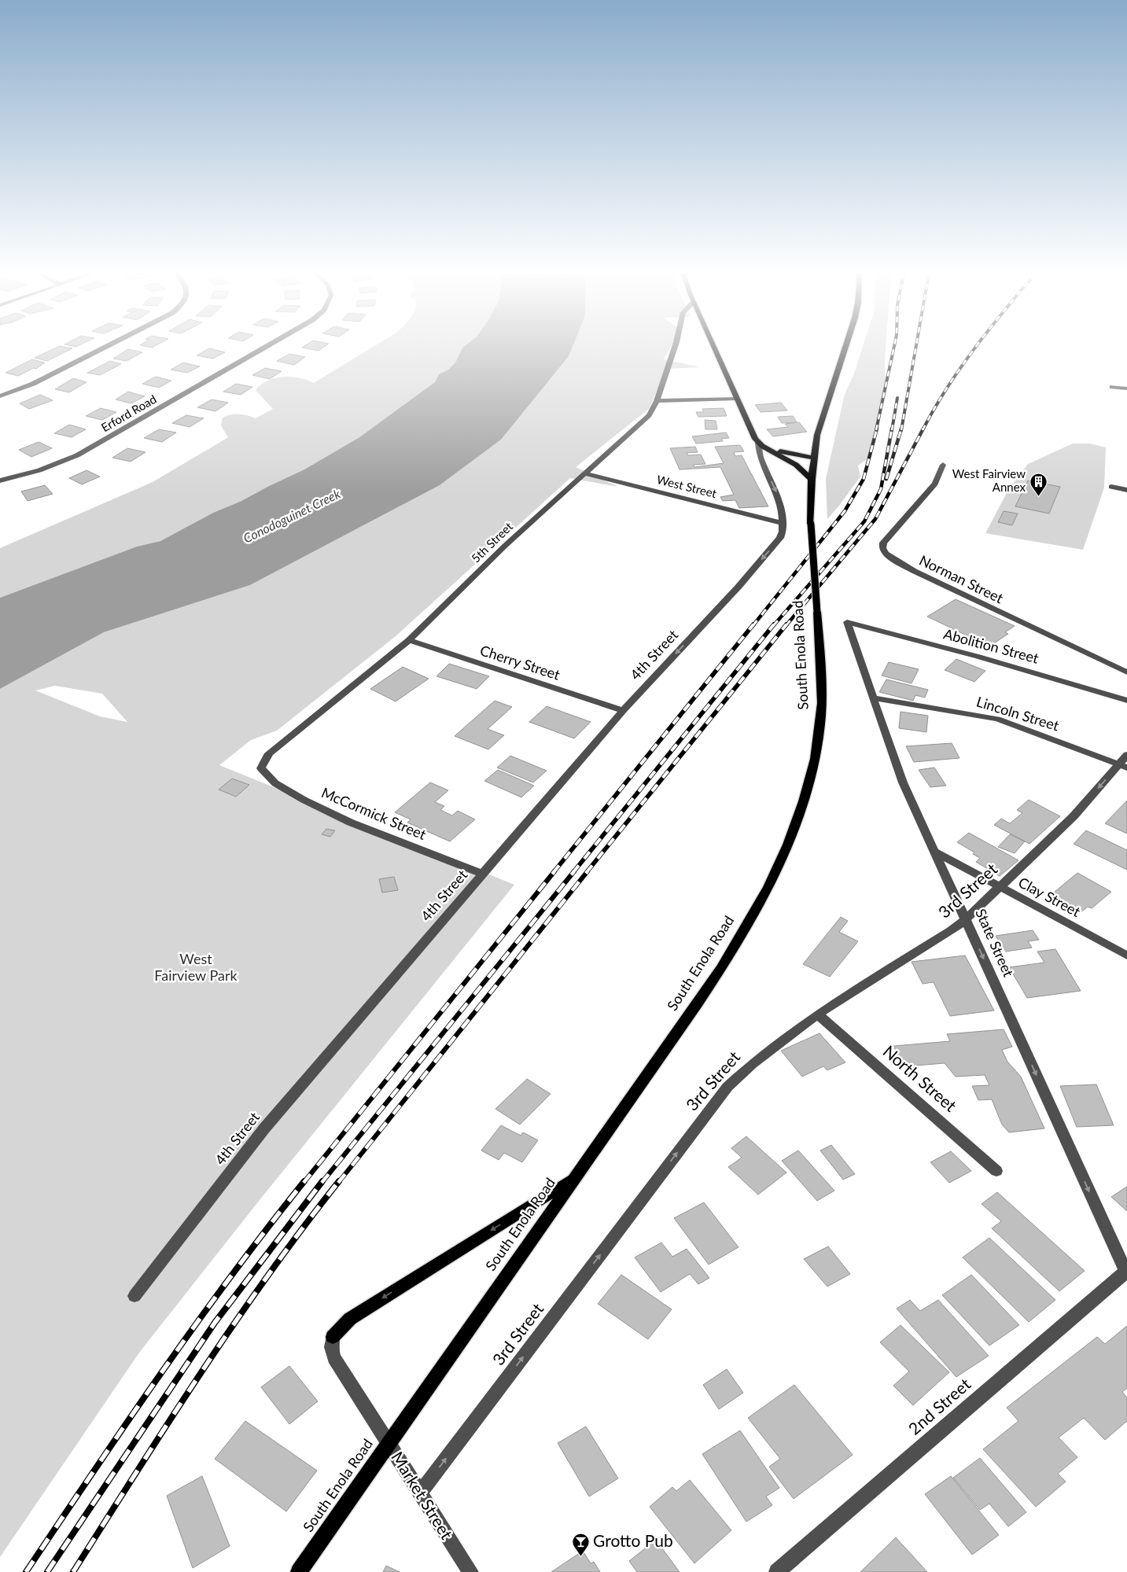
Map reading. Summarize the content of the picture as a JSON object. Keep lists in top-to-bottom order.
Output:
{
  "streets": {
    "main road": ["South Enola Road"],
    "street": [
      "Erford Road",
      "West Street",
      "5th Street",
      "Norman Street",
      "Abolition Street",
      "4th Street",
      "Cherry Street",
      "Lincoln Street",
      "McCormick Street",
      "3rd Street",
      "Clay Street",
      "State Street",
      "North Street",
      "2nd Street",
      "Market Street"
    ]
  },
  "crossings": [
    ["West Street", "5th Street"],
    ["West Street", "4th Street"],
    ["5th Street", "Cherry Street"],
    ["5th Street", "McCormick Street"],
    ["Abolition Street", "State Street"],
    ["4th Street", "Cherry Street"],
    ["4th Street", "McCormick Street"],
    ["South Enola Road", "Market Street"],
    ["Lincoln Street", "3rd Street"],
    ["Lincoln Street", "State Street"],
    ["3rd Street", "Clay Street"],
    ["3rd Street", "State Street"],
    ["3rd Street", "North Street"],
    ["3rd Street", "Market Street"],
    ["Clay Street", "State Street"],
    ["State Street", "2nd Street"]
  ],
  "one_way": ["State Street"],
  "water": ["Conodoguinet Creek"],
  "parks": ["West Fairview Park"],
  "places": {
    "building": ["West Fairview Annex"],
    "bar": ["Grotto Pub"]
  }
}
